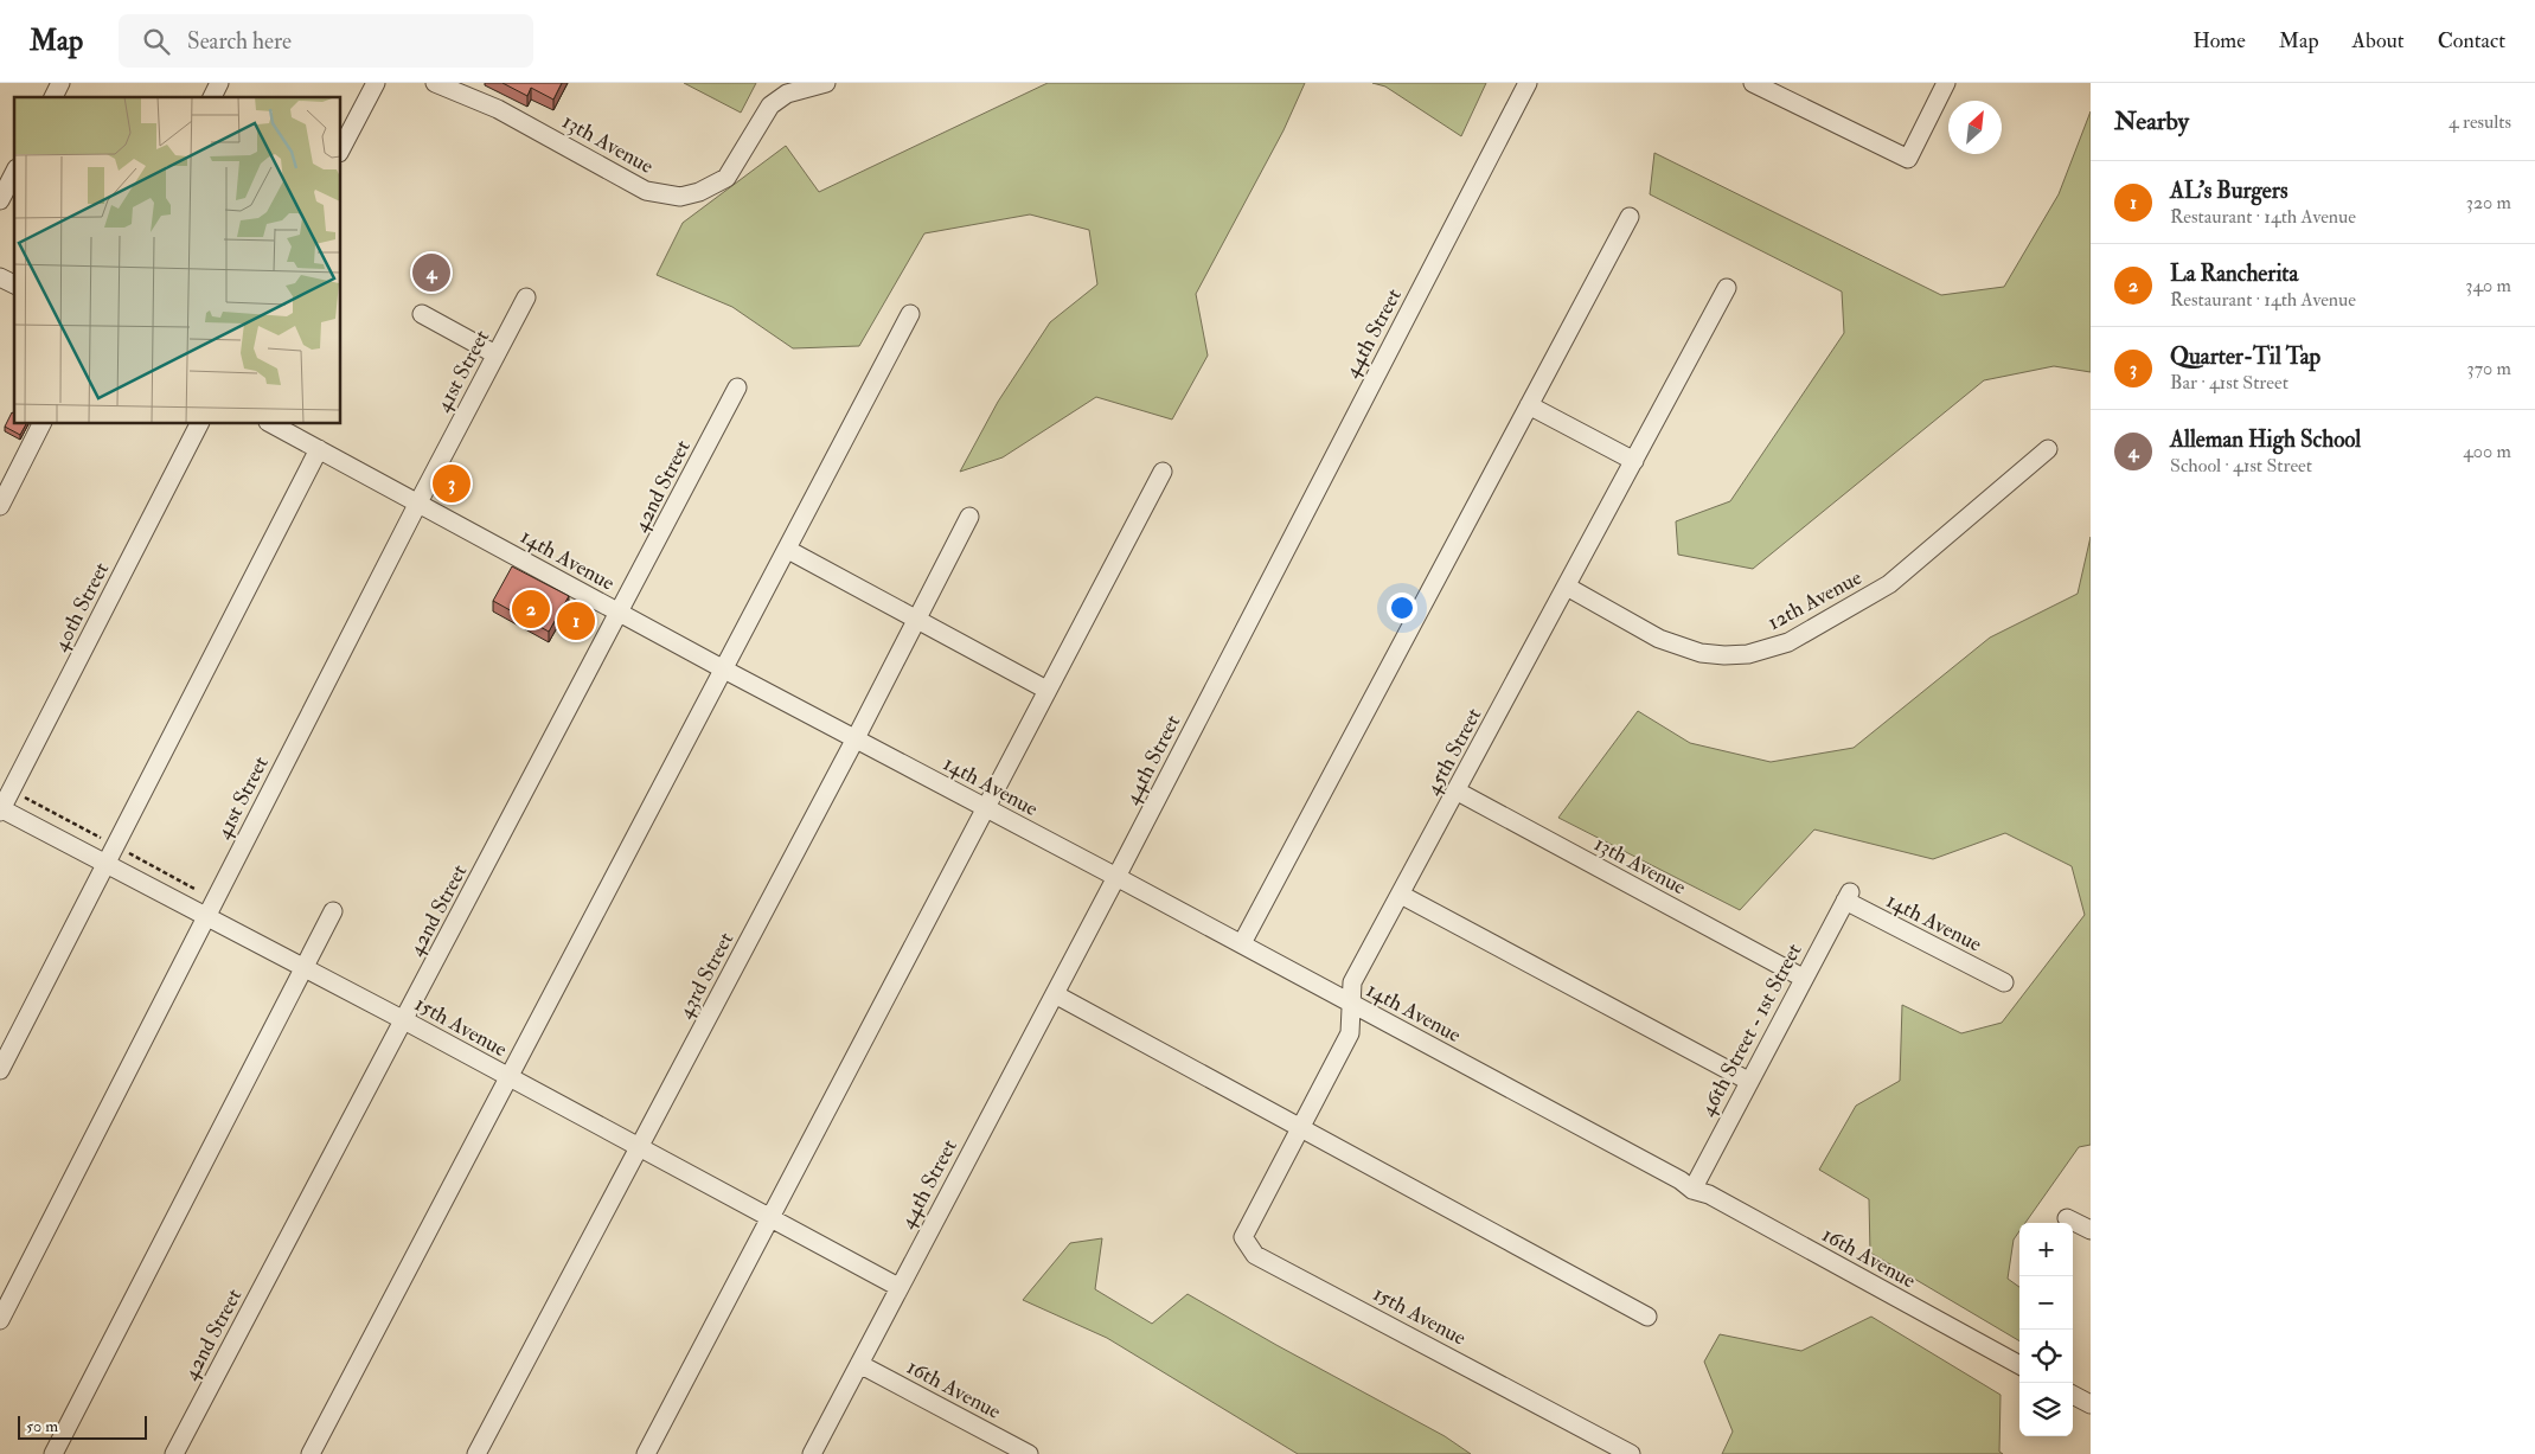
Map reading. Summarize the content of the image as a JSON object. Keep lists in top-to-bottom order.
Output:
{
  "streets": {
    "street": [
      "13th Avenue",
      "44th Street",
      "41st Street",
      "42nd Street",
      "14th Avenue",
      "12th Avenue",
      "40th Street",
      "45th Street",
      "43rd Street",
      "15th Avenue",
      "46th Street - 1st Street",
      "16th Avenue"
    ]
  },
  "crossings": [
    ["13th Avenue", "45th Street"],
    ["13th Avenue", "46th Street - 1st Street"],
    ["44th Street", "14th Avenue"],
    ["44th Street", "15th Avenue"],
    ["44th Street", "16th Avenue"],
    ["41st Street", "14th Avenue"],
    ["41st Street", "15th Avenue"],
    ["42nd Street", "14th Avenue"],
    ["42nd Street", "15th Avenue"],
    ["14th Avenue", "45th Street"],
    ["14th Avenue", "43rd Street"],
    ["14th Avenue", "46th Street - 1st Street"],
    ["14th Avenue", "16th Avenue"],
    ["12th Avenue", "45th Street"],
    ["40th Street", "15th Avenue"],
    ["45th Street", "15th Avenue"],
    ["43rd Street", "15th Avenue"],
    ["46th Street - 1st Street", "16th Avenue"]
  ],
  "scale_bar": "50 m",
  "north": "top right",
  "page": {
    "header": "Map",
    "search": "Search here",
    "nav": [
      "Home",
      "Map",
      "About",
      "Contact"
    ],
    "heading": ["Nearby", "4 results"],
    "list": [
      {
        "mark": "1",
        "name": "AL’s Burgers",
        "note": "Restaurant · 14th Avenue",
        "value": "320 m"
      },
      {
        "mark": "2",
        "name": "La Rancherita",
        "note": "Restaurant · 14th Avenue",
        "value": "340 m"
      },
      {
        "mark": "3",
        "name": "Quarter-Til Tap",
        "note": "Bar · 41st Street",
        "value": "370 m"
      },
      {
        "mark": "4",
        "name": "Alleman High School",
        "note": "School · 41st Street",
        "value": "400 m"
      }
    ],
    "pins": [
      "4",
      "3",
      "2",
      "1"
    ],
    "map_buttons": ["+", "−"],
    "scale": "50 m"
  }
}
